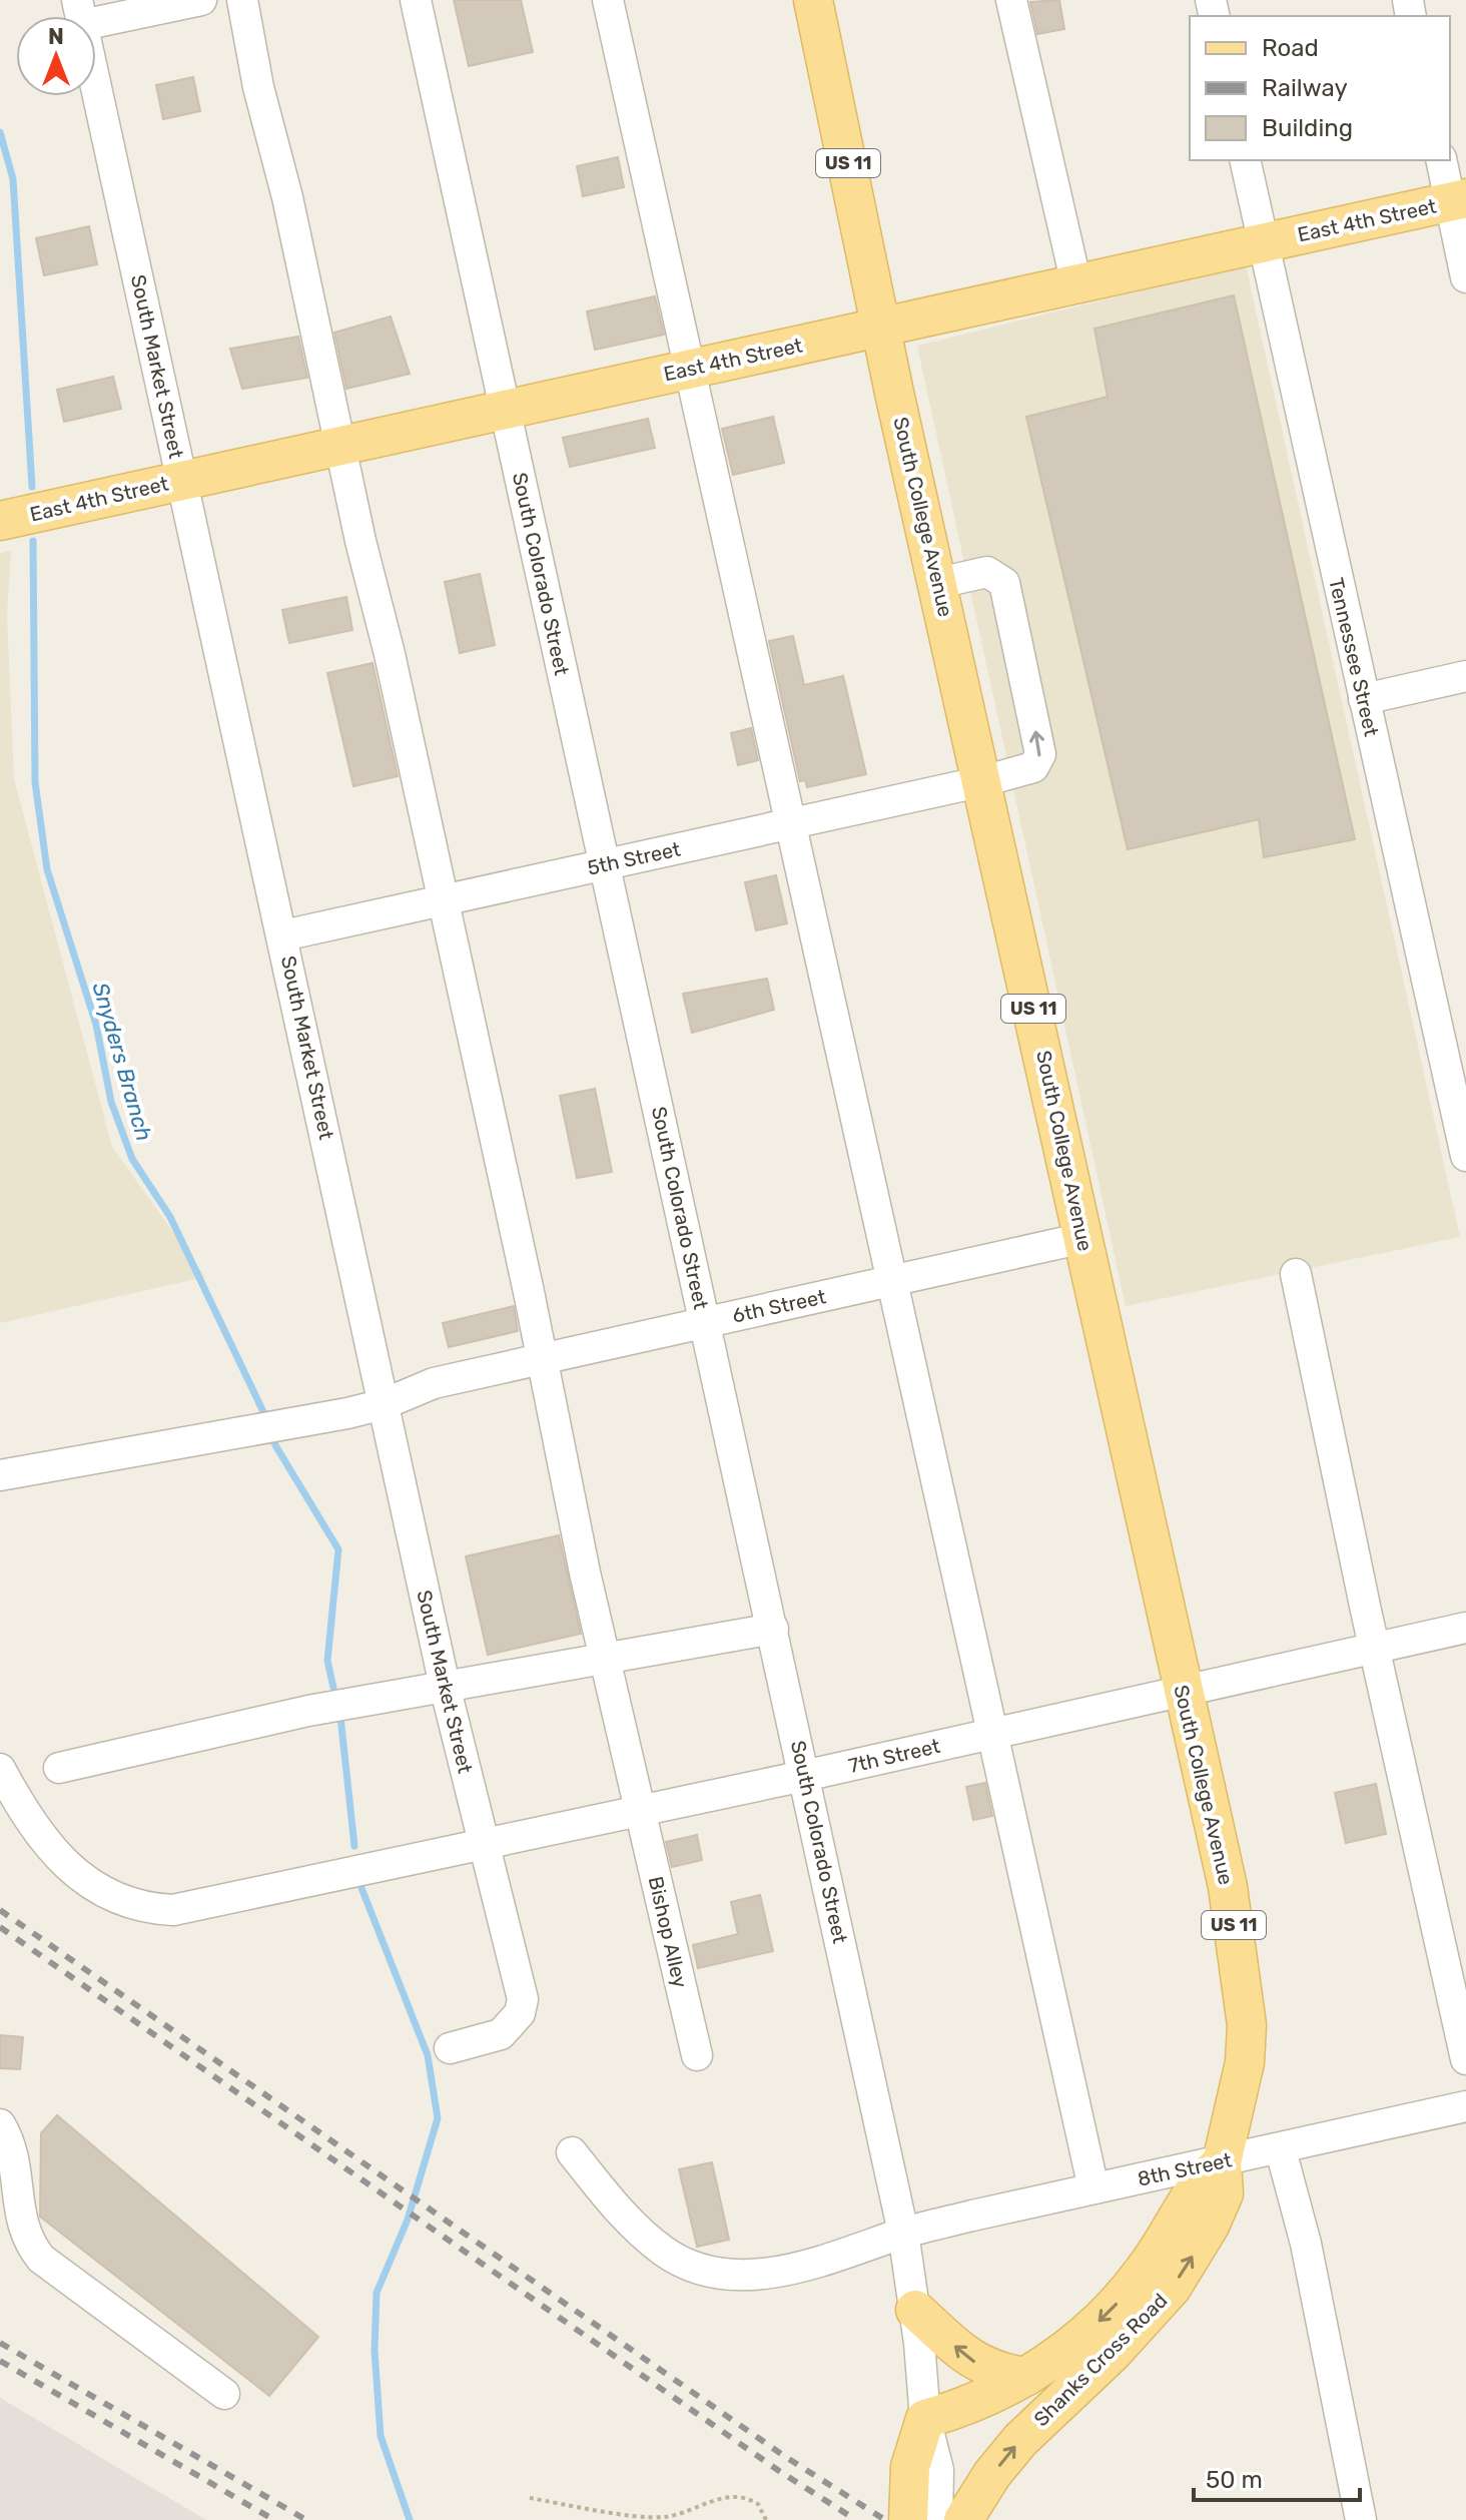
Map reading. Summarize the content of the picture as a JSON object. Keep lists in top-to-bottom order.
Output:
{
  "streets": {
    "main road": [
      "US 11",
      "East 4th Street",
      "South College Avenue",
      "South Colorado Street",
      "Shanks Cross Road"
    ],
    "street": [
      "South Market Street",
      "Tennessee Street",
      "5th Street",
      "6th Street",
      "7th Street",
      "Bishop Alley",
      "8th Street"
    ]
  },
  "crossings": [
    ["East 4th Street", "South Market Street"],
    ["East 4th Street", "South College Avenue"],
    ["East 4th Street", "South Colorado Street"],
    ["East 4th Street", "Tennessee Street"],
    ["East 4th Street", "Bishop Alley"],
    ["South Market Street", "5th Street"],
    ["South Market Street", "6th Street"],
    ["South Market Street", "7th Street"],
    ["South College Avenue", "5th Street"],
    ["South College Avenue", "6th Street"],
    ["South College Avenue", "7th Street"],
    ["South College Avenue", "8th Street"],
    ["South College Avenue", "Shanks Cross Road"],
    ["South Colorado Street", "5th Street"],
    ["South Colorado Street", "6th Street"],
    ["South Colorado Street", "7th Street"],
    ["South Colorado Street", "8th Street"],
    ["South Colorado Street", "Shanks Cross Road"],
    ["5th Street", "Bishop Alley"],
    ["6th Street", "Bishop Alley"],
    ["7th Street", "Bishop Alley"],
    ["8th Street", "Shanks Cross Road"]
  ],
  "water": ["Snyders Branch"],
  "legend": ["Road", "Railway", "Building"],
  "scale_bar": "50 m",
  "north": "top"
}
